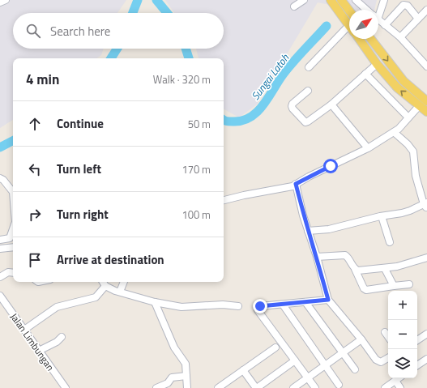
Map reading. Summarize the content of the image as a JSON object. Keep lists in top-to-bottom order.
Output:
{
  "streets": {
    "street": ["Jalan Limbungan"]
  },
  "water": ["Sungai Latoh"],
  "north": "top right",
  "page": {
    "search": "Search here",
    "heading": ["4 min", "Walk · 320 m"],
    "list": [
      ["Continue", "50 m"],
      ["Turn left", "170 m"],
      ["Turn right", "100 m"],
      "Arrive at destination"
    ],
    "map_buttons": ["+", "−"]
  }
}
